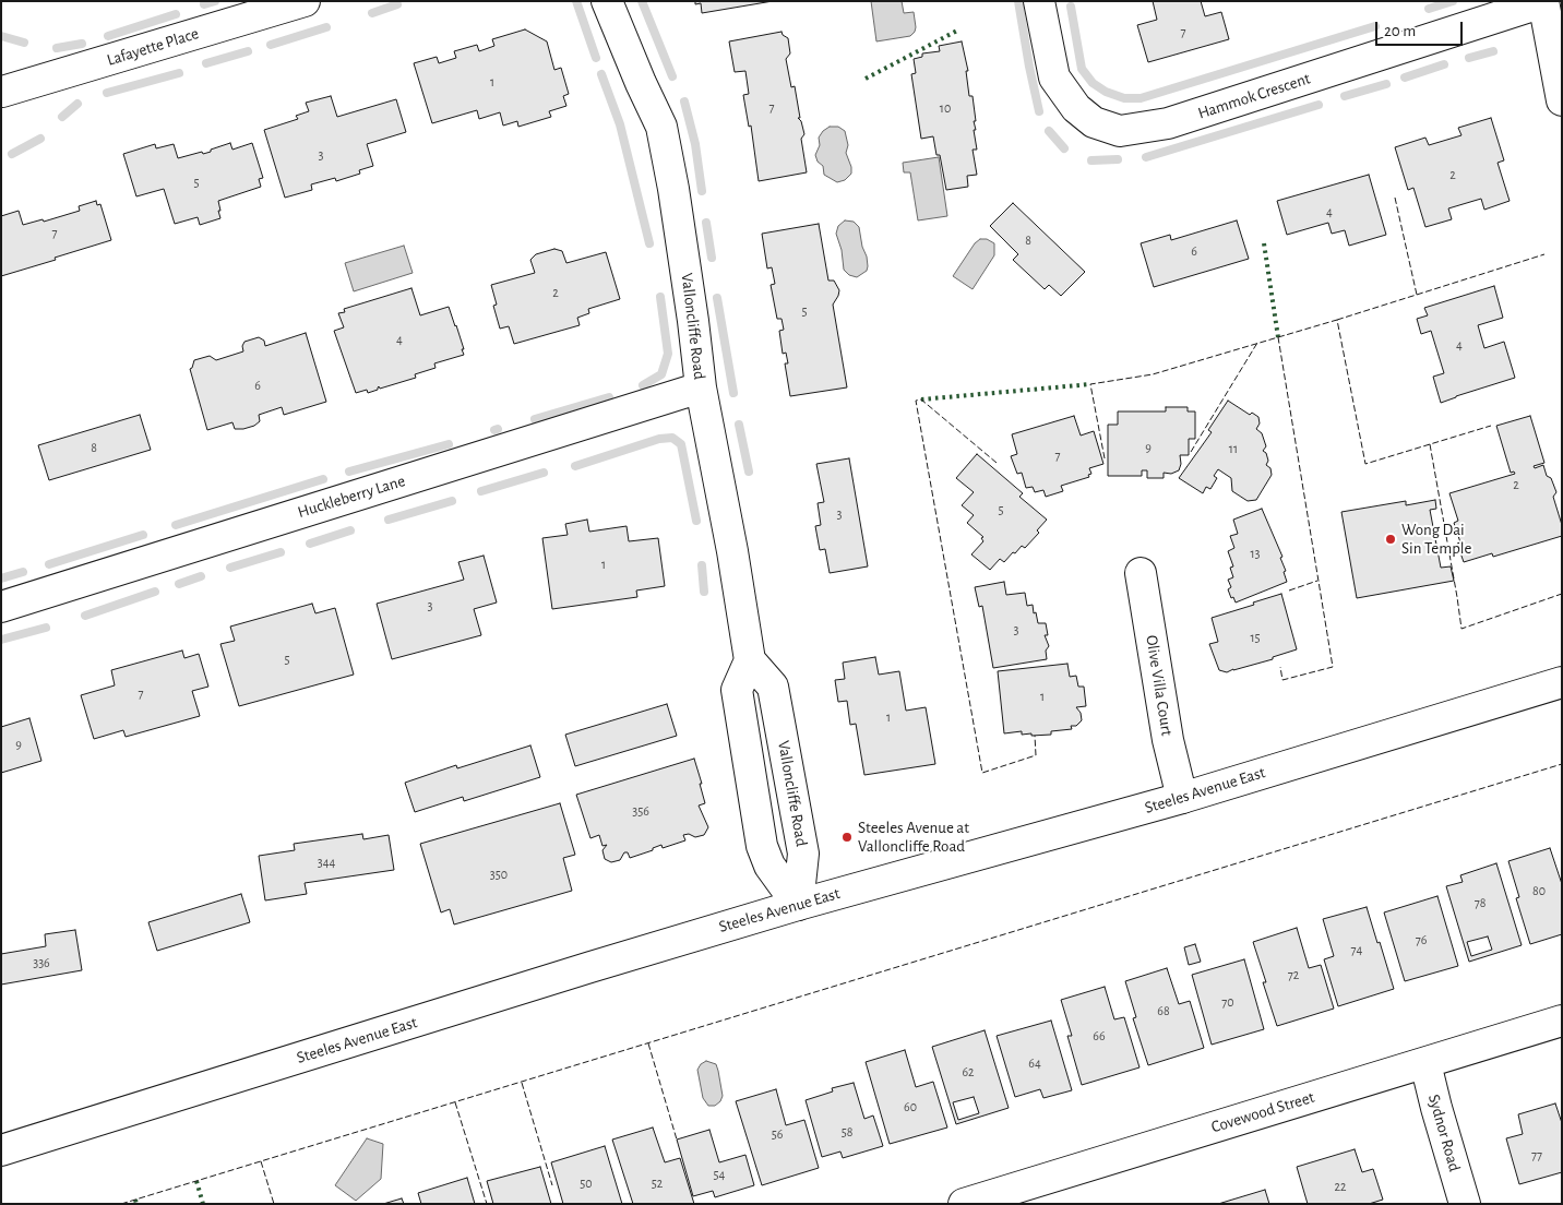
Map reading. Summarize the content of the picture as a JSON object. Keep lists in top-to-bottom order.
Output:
{
  "streets": {
    "street": [
      "Lafayette Place",
      "Hammok Crescent",
      "Valloncliffe Road",
      "Huckleberry Lane",
      "Olive Villa Court",
      "Steeles Avenue East",
      "Covewood Street",
      "Sydnor Road"
    ]
  },
  "crossings": [
    ["Valloncliffe Road", "Huckleberry Lane"],
    ["Valloncliffe Road", "Steeles Avenue East"],
    ["Olive Villa Court", "Steeles Avenue East"],
    ["Covewood Street", "Sydnor Road"]
  ],
  "places": ["Wong Dai Sin Temple", "Steeles Avenue at Valloncliffe Road"],
  "house_numbers": [
    "7",
    "1",
    "7",
    "10",
    "3",
    "2",
    "5",
    "4",
    "7",
    "8",
    "6",
    "2",
    "5",
    "4",
    "4",
    "6",
    "8",
    "9",
    "11",
    "7",
    "2",
    "5",
    "3",
    "13",
    "1",
    "3",
    "3",
    "15",
    "5",
    "7",
    "1",
    "1",
    "9",
    "356",
    "344",
    "350",
    "80",
    "78",
    "76",
    "74",
    "336",
    "72",
    "70",
    "68",
    "66",
    "64",
    "62",
    "60",
    "58",
    "56",
    "77",
    "54",
    "50",
    "52",
    "22"
  ],
  "scale_bar": "20 m"
}
